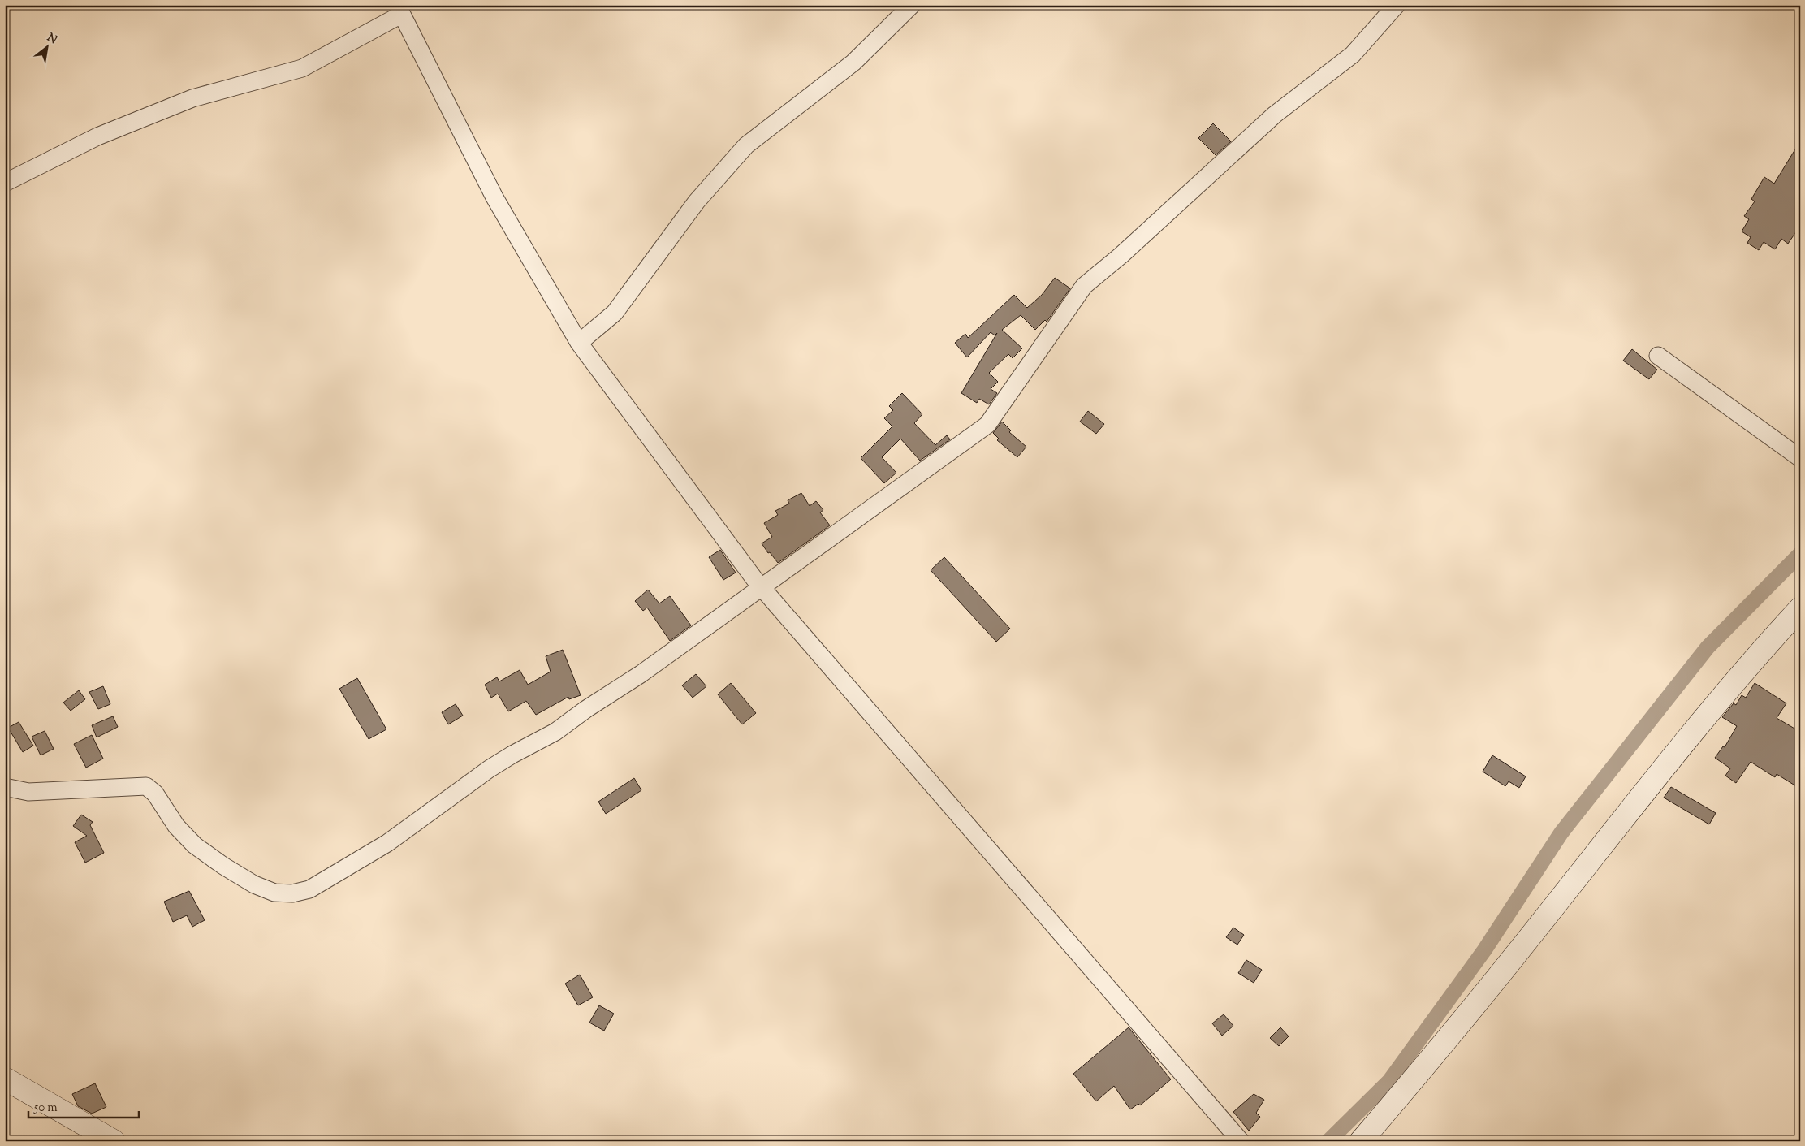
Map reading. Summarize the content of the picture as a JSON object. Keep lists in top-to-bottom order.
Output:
{
  "scale_bar": "50 m",
  "north": "top right"
}
